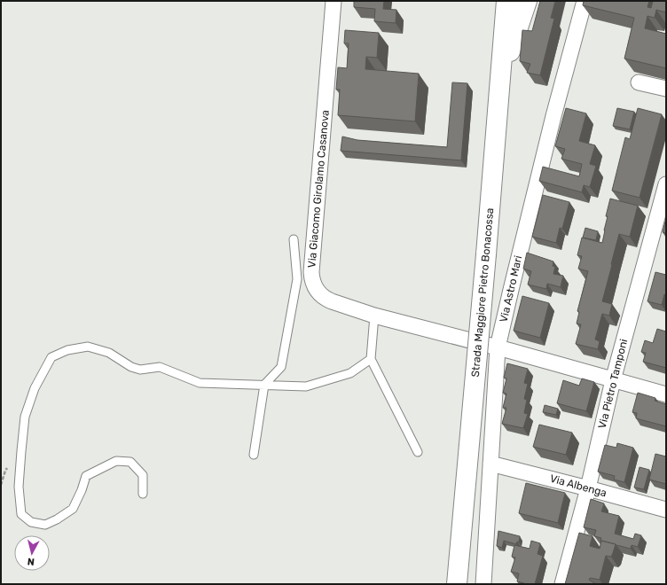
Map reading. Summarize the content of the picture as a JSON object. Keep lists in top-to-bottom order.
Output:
{
  "streets": {
    "main road": ["Strada Maggiore Pietro Bonacossa"],
    "street": [
      "Via Giacomo Girolamo Casanova",
      "Via Astro Mari",
      "Via Pietro Tamponi",
      "Via Albenga"
    ]
  },
  "crossings": [
    ["Via Giacomo Girolamo Casanova", "Via Astro Mari"],
    ["Via Giacomo Girolamo Casanova", "Via Pietro Tamponi"],
    ["Via Astro Mari", "Via Albenga"],
    ["Via Pietro Tamponi", "Via Albenga"]
  ],
  "north": "bottom"
}
